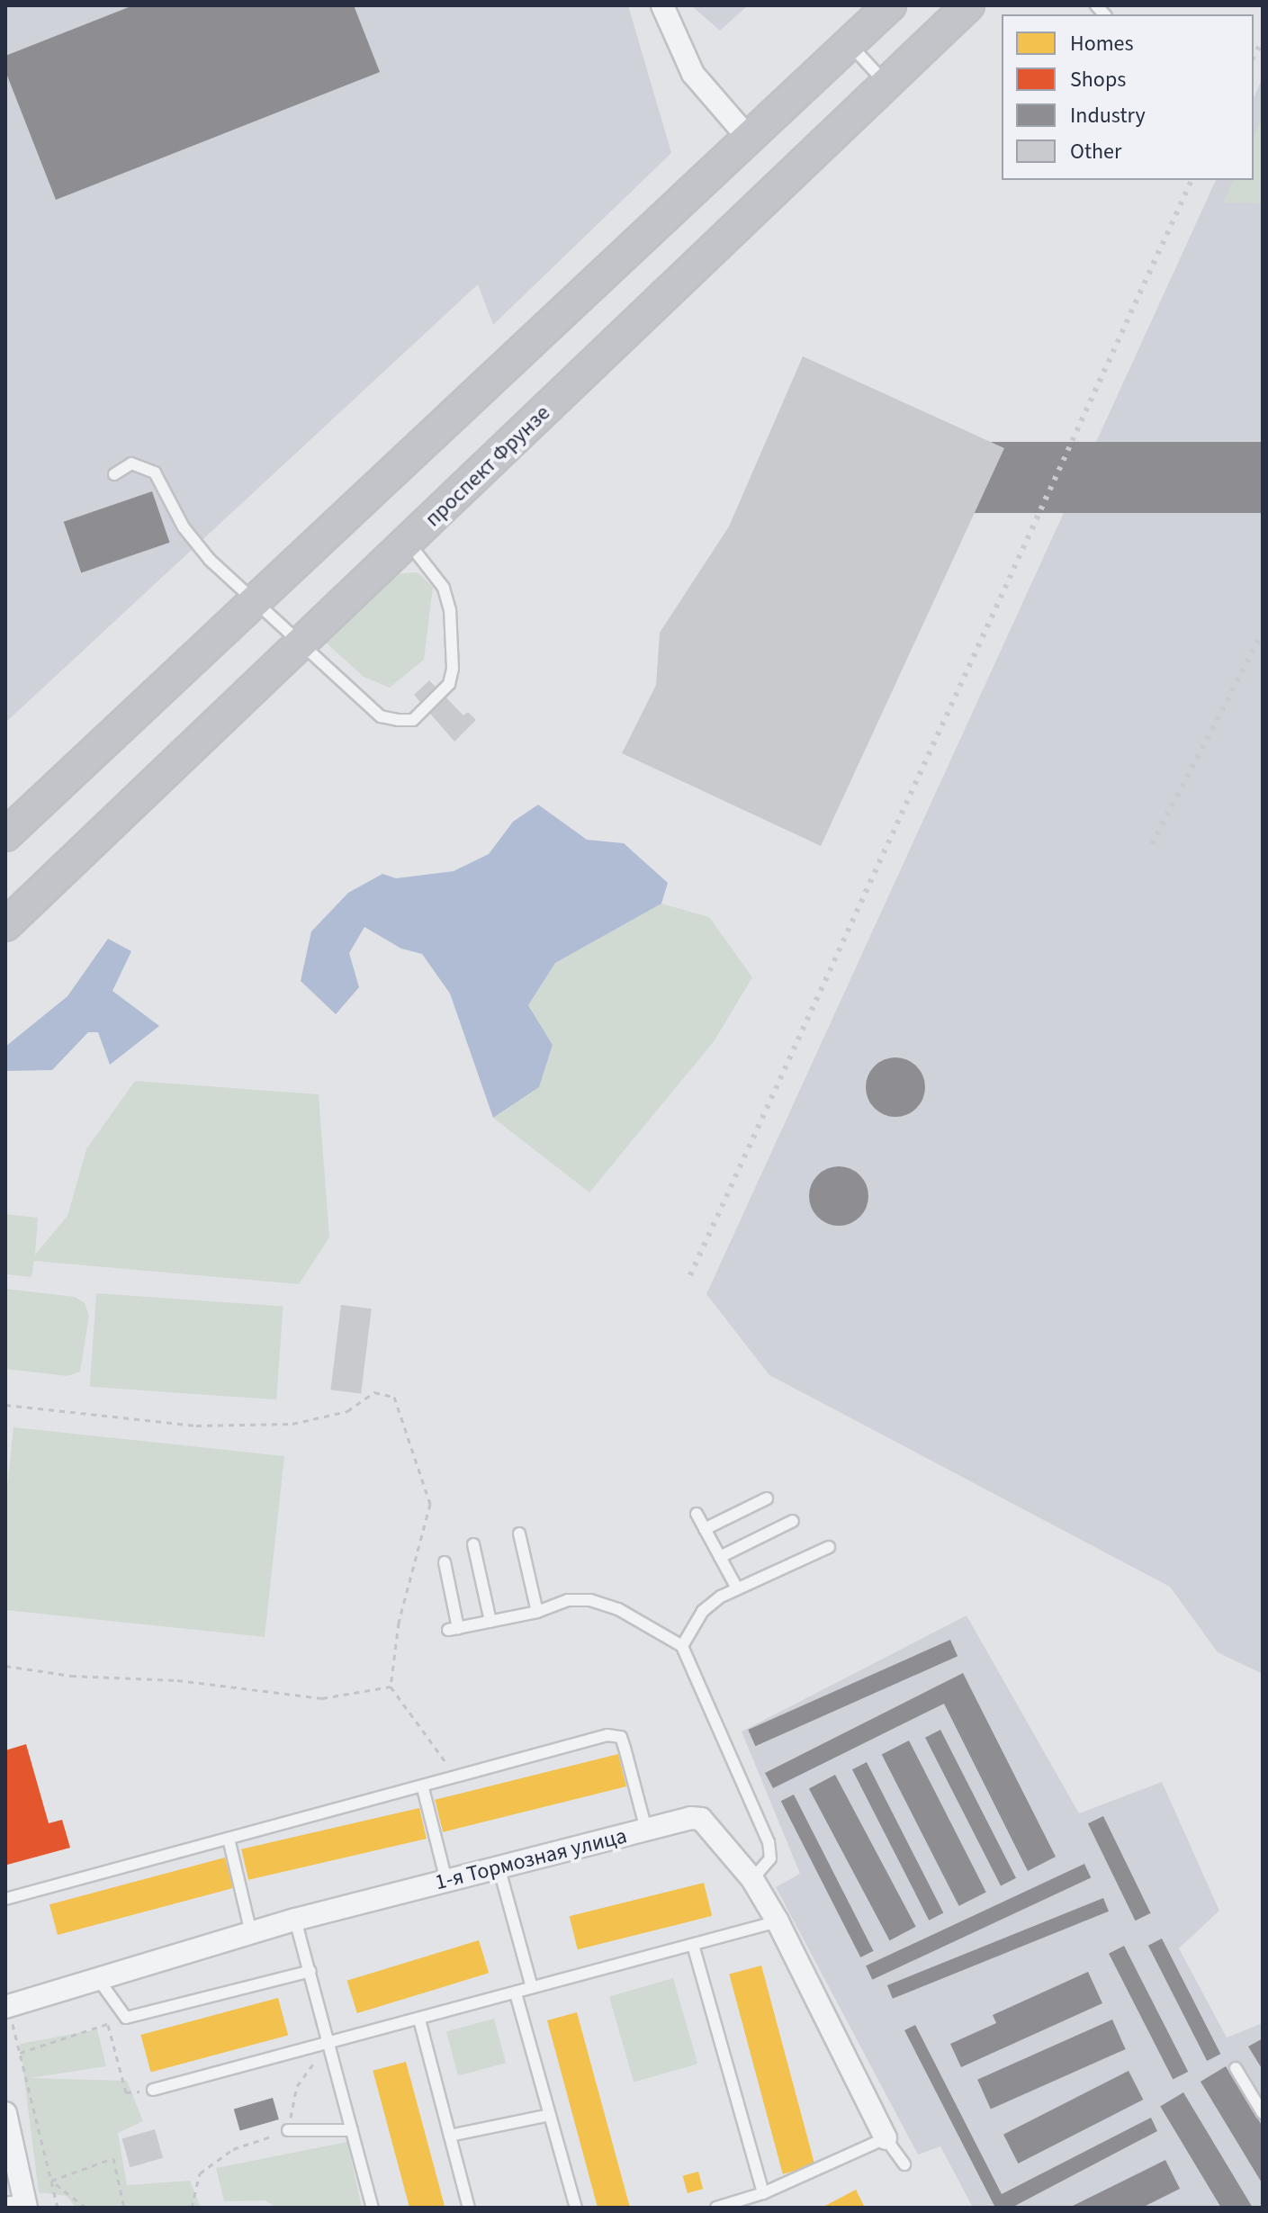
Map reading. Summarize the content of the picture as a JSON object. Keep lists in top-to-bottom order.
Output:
{
  "streets": {
    "main road": ["проспект Фрунзе"],
    "street": ["1-я Тормозная улица"]
  },
  "legend": [
    "Homes",
    "Shops",
    "Industry",
    "Other"
  ]
}
